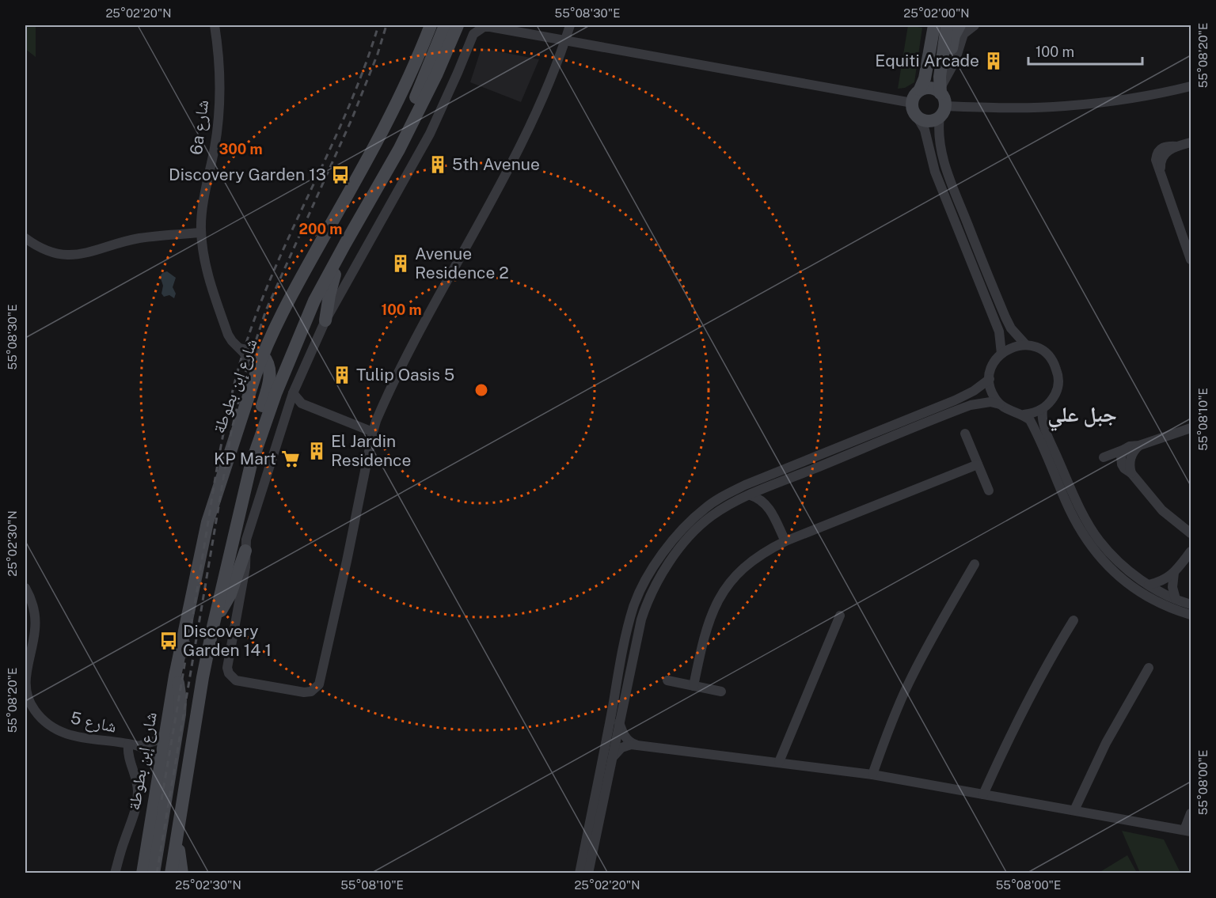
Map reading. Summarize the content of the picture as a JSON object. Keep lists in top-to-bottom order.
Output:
{
  "streets": {
    "main road": ["شارع إبن بطوطة"],
    "street": ["6a شارع", "شارع 5"]
  },
  "crossings": [
    ["6a شارع", "شارع إبن بطوطة"]
  ],
  "districts": ["جبل علي"],
  "places": {
    "building": [
      "Equiti Arcade",
      "5th Avenue",
      "Avenue Residence 2",
      "Tulip Oasis 5",
      "El Jardin Residence"
    ],
    "bus stop": ["Discovery Garden 13", "Discovery Garden 14 1"],
    "supermarket": ["KP Mart"]
  },
  "scale_bar": "100 m",
  "coordinates": [
    "25°02'20\"N",
    "55°08'30\"E",
    "25°02'00\"N",
    "55°08'20\"E",
    "55°08'10\"E",
    "25°02'30\"N",
    "55°08'00\"E"
  ],
  "rings": ["300 m", "200 m", "100 m"]
}
